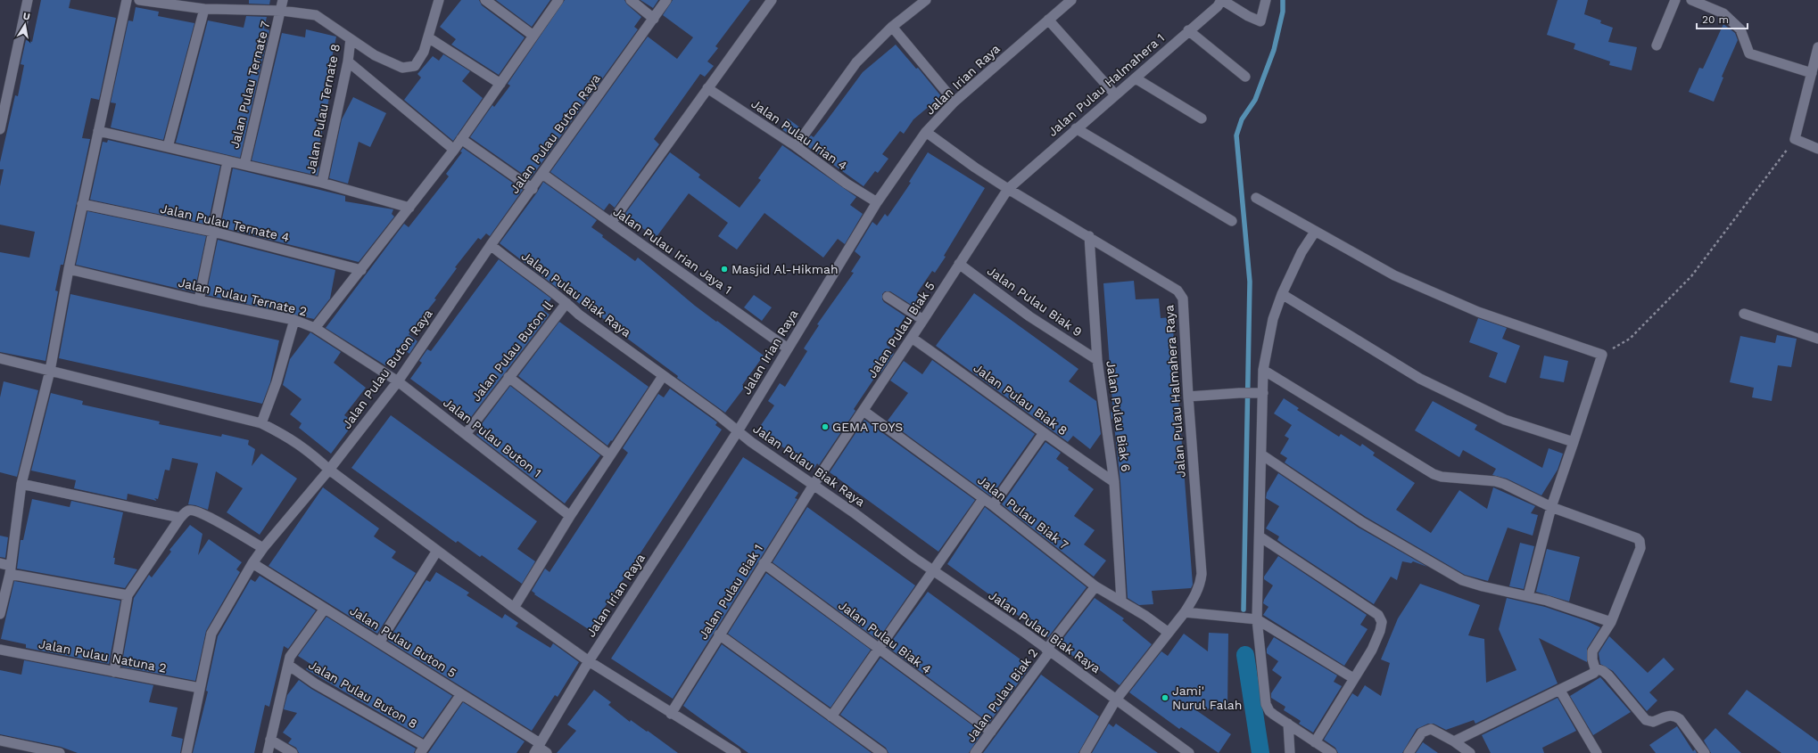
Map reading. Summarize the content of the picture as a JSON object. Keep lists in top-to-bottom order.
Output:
{
  "streets": {
    "street": [
      "Jalan Irian Raya",
      "Jalan Pulau Ternate 7",
      "Jalan Pulau Halmahera 1",
      "Jalan Pulau Ternate 8",
      "Jalan Pulau Buton Raya",
      "Jalan Pulau Irian 4",
      "Jalan Pulau Ternate 4",
      "Jalan Pulau Irian Jaya 1",
      "Jalan Pulau Biak Raya",
      "Jalan Pulau Ternate 2",
      "Jalan Pulau Biak 9",
      "Jalan Pulau Biak 5",
      "Jalan Pulau Buton ll",
      "Jalan Pulau Halmahera Raya",
      "Jalan Pulau Biak 8",
      "Jalan Pulau Biak 6",
      "Jalan Pulau Buton 1",
      "Jalan Pulau Biak 7",
      "Jalan Pulau Biak 1",
      "Jalan Pulau Biak 4",
      "Jalan Pulau Buton 5",
      "Jalan Pulau Natuna 2",
      "Jalan Pulau Buton 8",
      "Jalan Pulau Biak 2"
    ]
  },
  "crossings": [
    ["Jalan Irian Raya", "Jalan Pulau Irian 4"],
    ["Jalan Irian Raya", "Jalan Pulau Irian Jaya 1"],
    ["Jalan Irian Raya", "Jalan Pulau Biak Raya"],
    ["Jalan Irian Raya", "Jalan Pulau Halmahera Raya"],
    ["Jalan Irian Raya", "Jalan Pulau Buton 5"],
    ["Jalan Pulau Halmahera 1", "Jalan Pulau Biak 5"],
    ["Jalan Pulau Halmahera 1", "Jalan Pulau Halmahera Raya"],
    ["Jalan Pulau Buton Raya", "Jalan Pulau Irian Jaya 1"],
    ["Jalan Pulau Buton Raya", "Jalan Pulau Biak Raya"],
    ["Jalan Pulau Buton Raya", "Jalan Pulau Ternate 2"],
    ["Jalan Pulau Buton Raya", "Jalan Pulau Buton 1"],
    ["Jalan Pulau Buton Raya", "Jalan Pulau Buton 5"],
    ["Jalan Pulau Buton Raya", "Jalan Pulau Natuna 2"],
    ["Jalan Pulau Biak Raya", "Jalan Pulau Biak 5"],
    ["Jalan Pulau Biak Raya", "Jalan Pulau Buton ll"],
    ["Jalan Pulau Biak Raya", "Jalan Pulau Halmahera Raya"],
    ["Jalan Pulau Biak Raya", "Jalan Pulau Biak 1"],
    ["Jalan Pulau Biak Raya", "Jalan Pulau Biak 2"],
    ["Jalan Pulau Ternate 2", "Jalan Pulau Buton 1"],
    ["Jalan Pulau Biak 9", "Jalan Pulau Biak 5"],
    ["Jalan Pulau Biak 9", "Jalan Pulau Biak 6"],
    ["Jalan Pulau Biak 5", "Jalan Pulau Halmahera Raya"],
    ["Jalan Pulau Biak 5", "Jalan Pulau Biak 8"],
    ["Jalan Pulau Biak 5", "Jalan Pulau Biak 7"],
    ["Jalan Pulau Biak 5", "Jalan Pulau Biak 1"],
    ["Jalan Pulau Buton ll", "Jalan Pulau Buton 1"],
    ["Jalan Pulau Halmahera Raya", "Jalan Pulau Biak 6"],
    ["Jalan Pulau Halmahera Raya", "Jalan Pulau Biak 7"],
    ["Jalan Pulau Biak 8", "Jalan Pulau Biak 6"],
    ["Jalan Pulau Biak 6", "Jalan Pulau Biak 7"],
    ["Jalan Pulau Biak 1", "Jalan Pulau Biak 4"],
    ["Jalan Pulau Biak 4", "Jalan Pulau Biak 2"]
  ],
  "places": ["Masjid Al-Hikmah", "GEMA TOYS", "Jami' Nurul Falah"],
  "scale_bar": "20 m",
  "north": "top"
}
